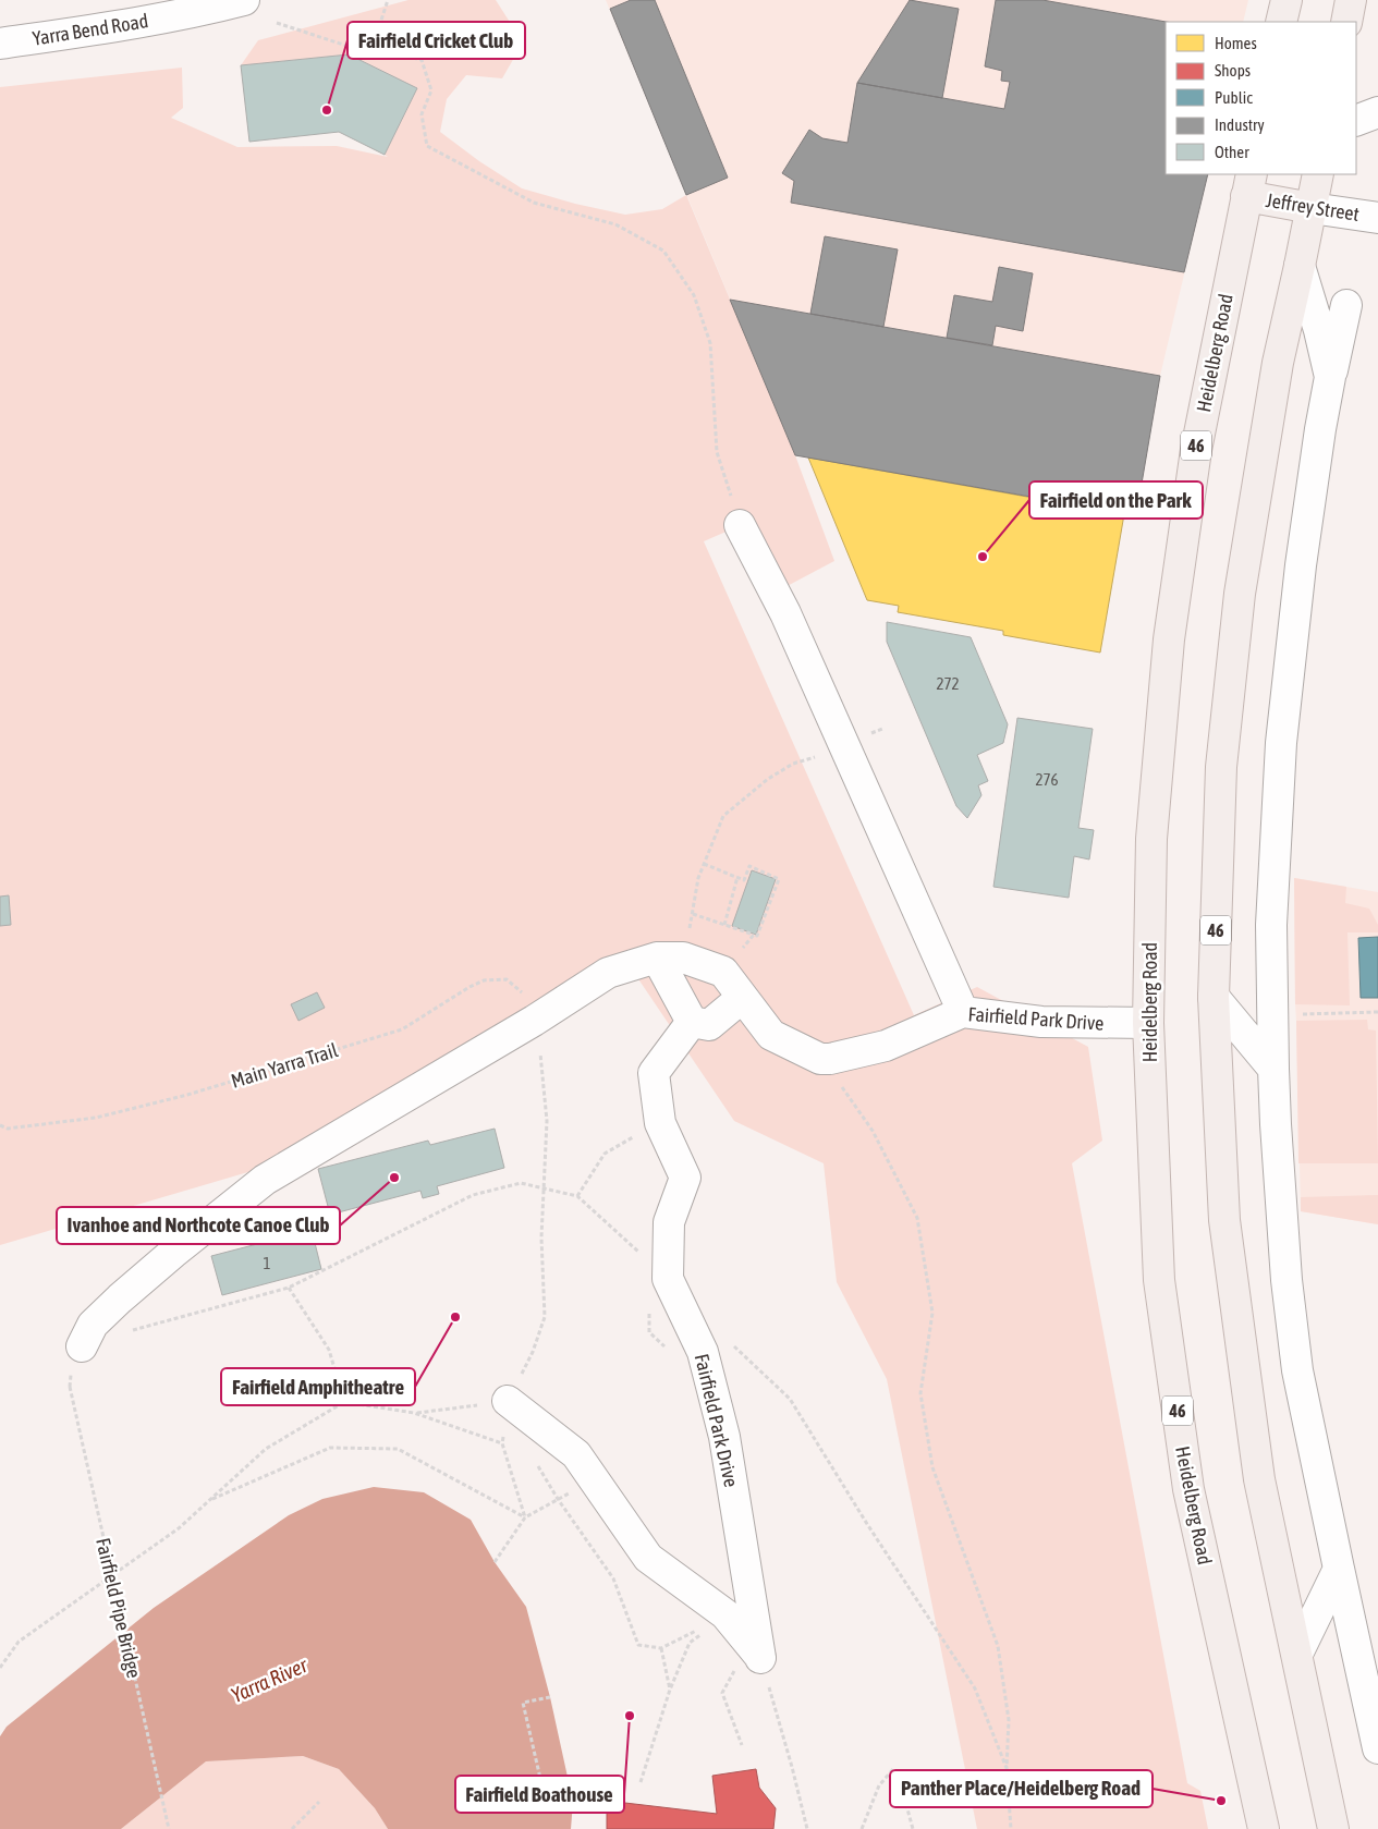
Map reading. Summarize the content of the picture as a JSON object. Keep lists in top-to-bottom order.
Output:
{
  "streets": {
    "main road": ["Jeffrey Street", "Heidelberg Road", "46"],
    "street": ["Yarra Bend Road", "Fairfield Park Drive"],
    "path": ["Main Yarra Trail", "Fairfield Pipe Bridge"]
  },
  "crossings": [
    ["Jeffrey Street", "Heidelberg Road"],
    ["Jeffrey Street", "46"],
    ["Heidelberg Road", "Fairfield Park Drive"]
  ],
  "water": ["Yarra River"],
  "places": [
    "Fairfield Cricket Club",
    "Fairfield on the Park",
    "Ivanhoe and Northcote Canoe Club",
    "Fairfield Amphitheatre",
    "Fairfield Boathouse",
    "Panther Place/Heidelberg Road"
  ],
  "house_numbers": ["272", "276", "1"],
  "legend": [
    "Homes",
    "Shops",
    "Public",
    "Industry",
    "Other"
  ]
}
